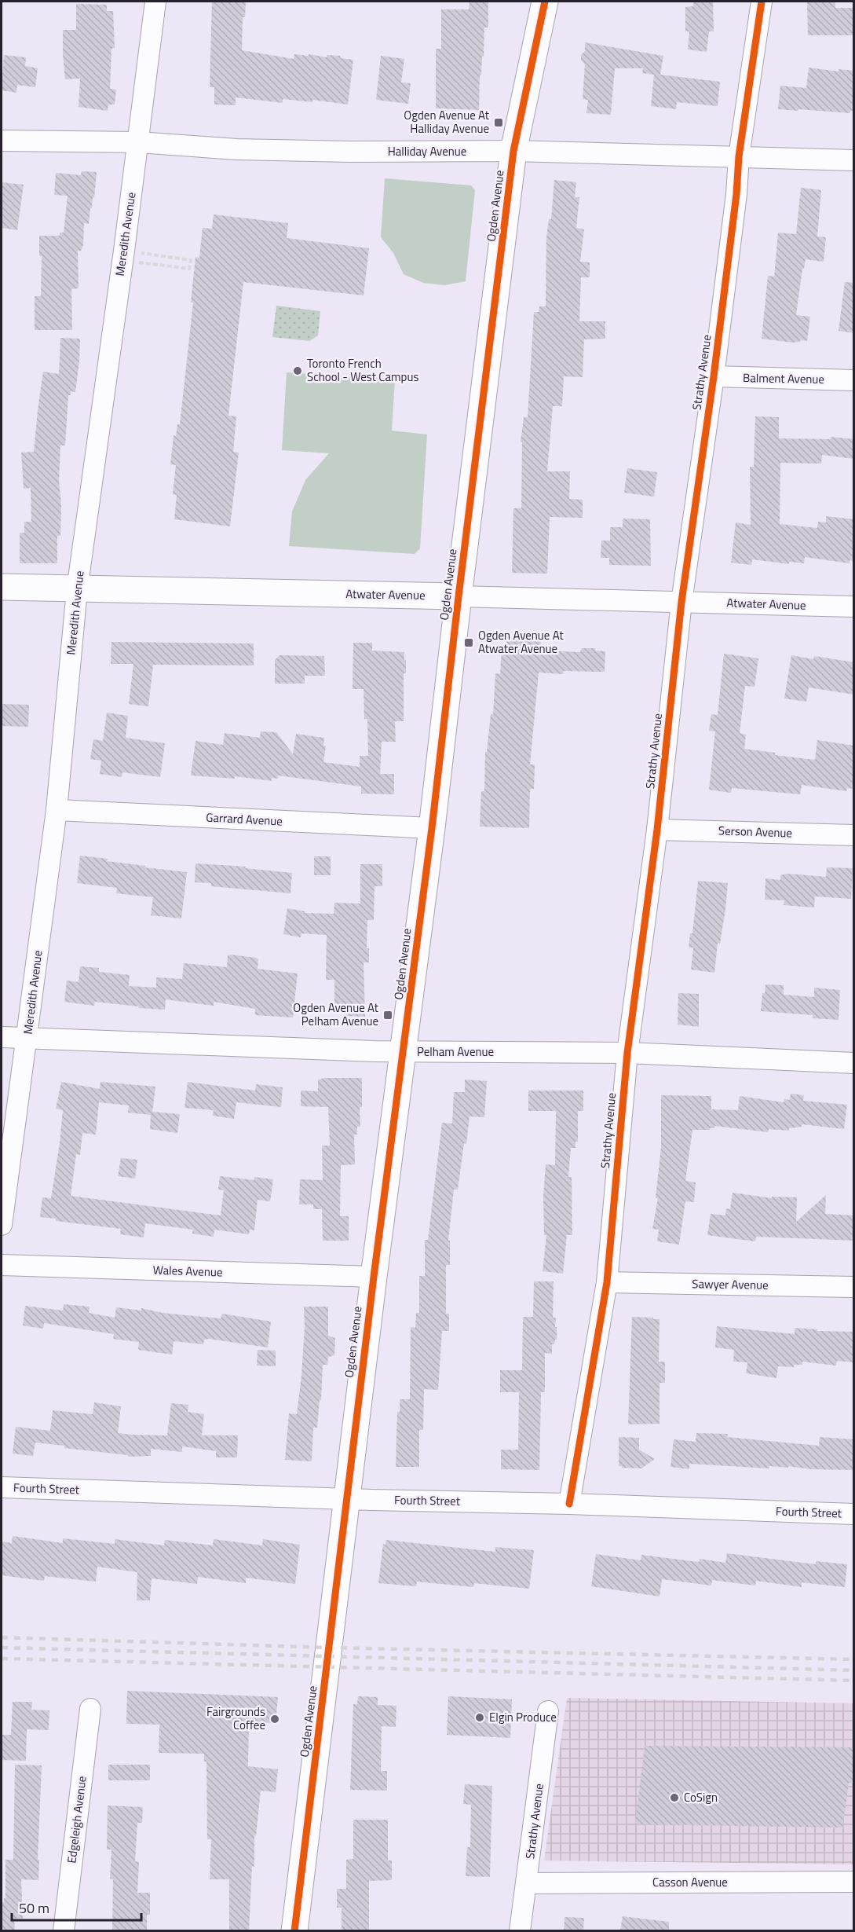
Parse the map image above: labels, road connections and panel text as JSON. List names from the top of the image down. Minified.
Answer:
{"streets":{"street":["Halliday Avenue","Ogden Avenue","Meredith Avenue","Strathy Avenue","Balment Avenue","Atwater Avenue","Garrard Avenue","Serson Avenue","Pelham Avenue","Wales Avenue","Sawyer Avenue","Fourth Street","Edgeleigh Avenue","Casson Avenue"]},"crossings":[["Halliday Avenue","Ogden Avenue"],["Halliday Avenue","Meredith Avenue"],["Halliday Avenue","Strathy Avenue"],["Ogden Avenue","Atwater Avenue"],["Ogden Avenue","Garrard Avenue"],["Ogden Avenue","Pelham Avenue"],["Ogden Avenue","Wales Avenue"],["Ogden Avenue","Fourth Street"],["Meredith Avenue","Atwater Avenue"],["Meredith Avenue","Garrard Avenue"],["Meredith Avenue","Pelham Avenue"],["Strathy Avenue","Balment Avenue"],["Strathy Avenue","Atwater Avenue"],["Strathy Avenue","Serson Avenue"],["Strathy Avenue","Pelham Avenue"],["Strathy Avenue","Sawyer Avenue"],["Strathy Avenue","Fourth Street"],["Strathy Avenue","Casson Avenue"]],"places":{"transit":["Ogden Avenue At Halliday Avenue","Ogden Avenue At Atwater Avenue","Ogden Avenue At Pelham Avenue"],"other":["Toronto French School - West Campus","Elgin Produce","Fairgrounds Coffee","CoSign"]},"scale_bar":"50 m"}
